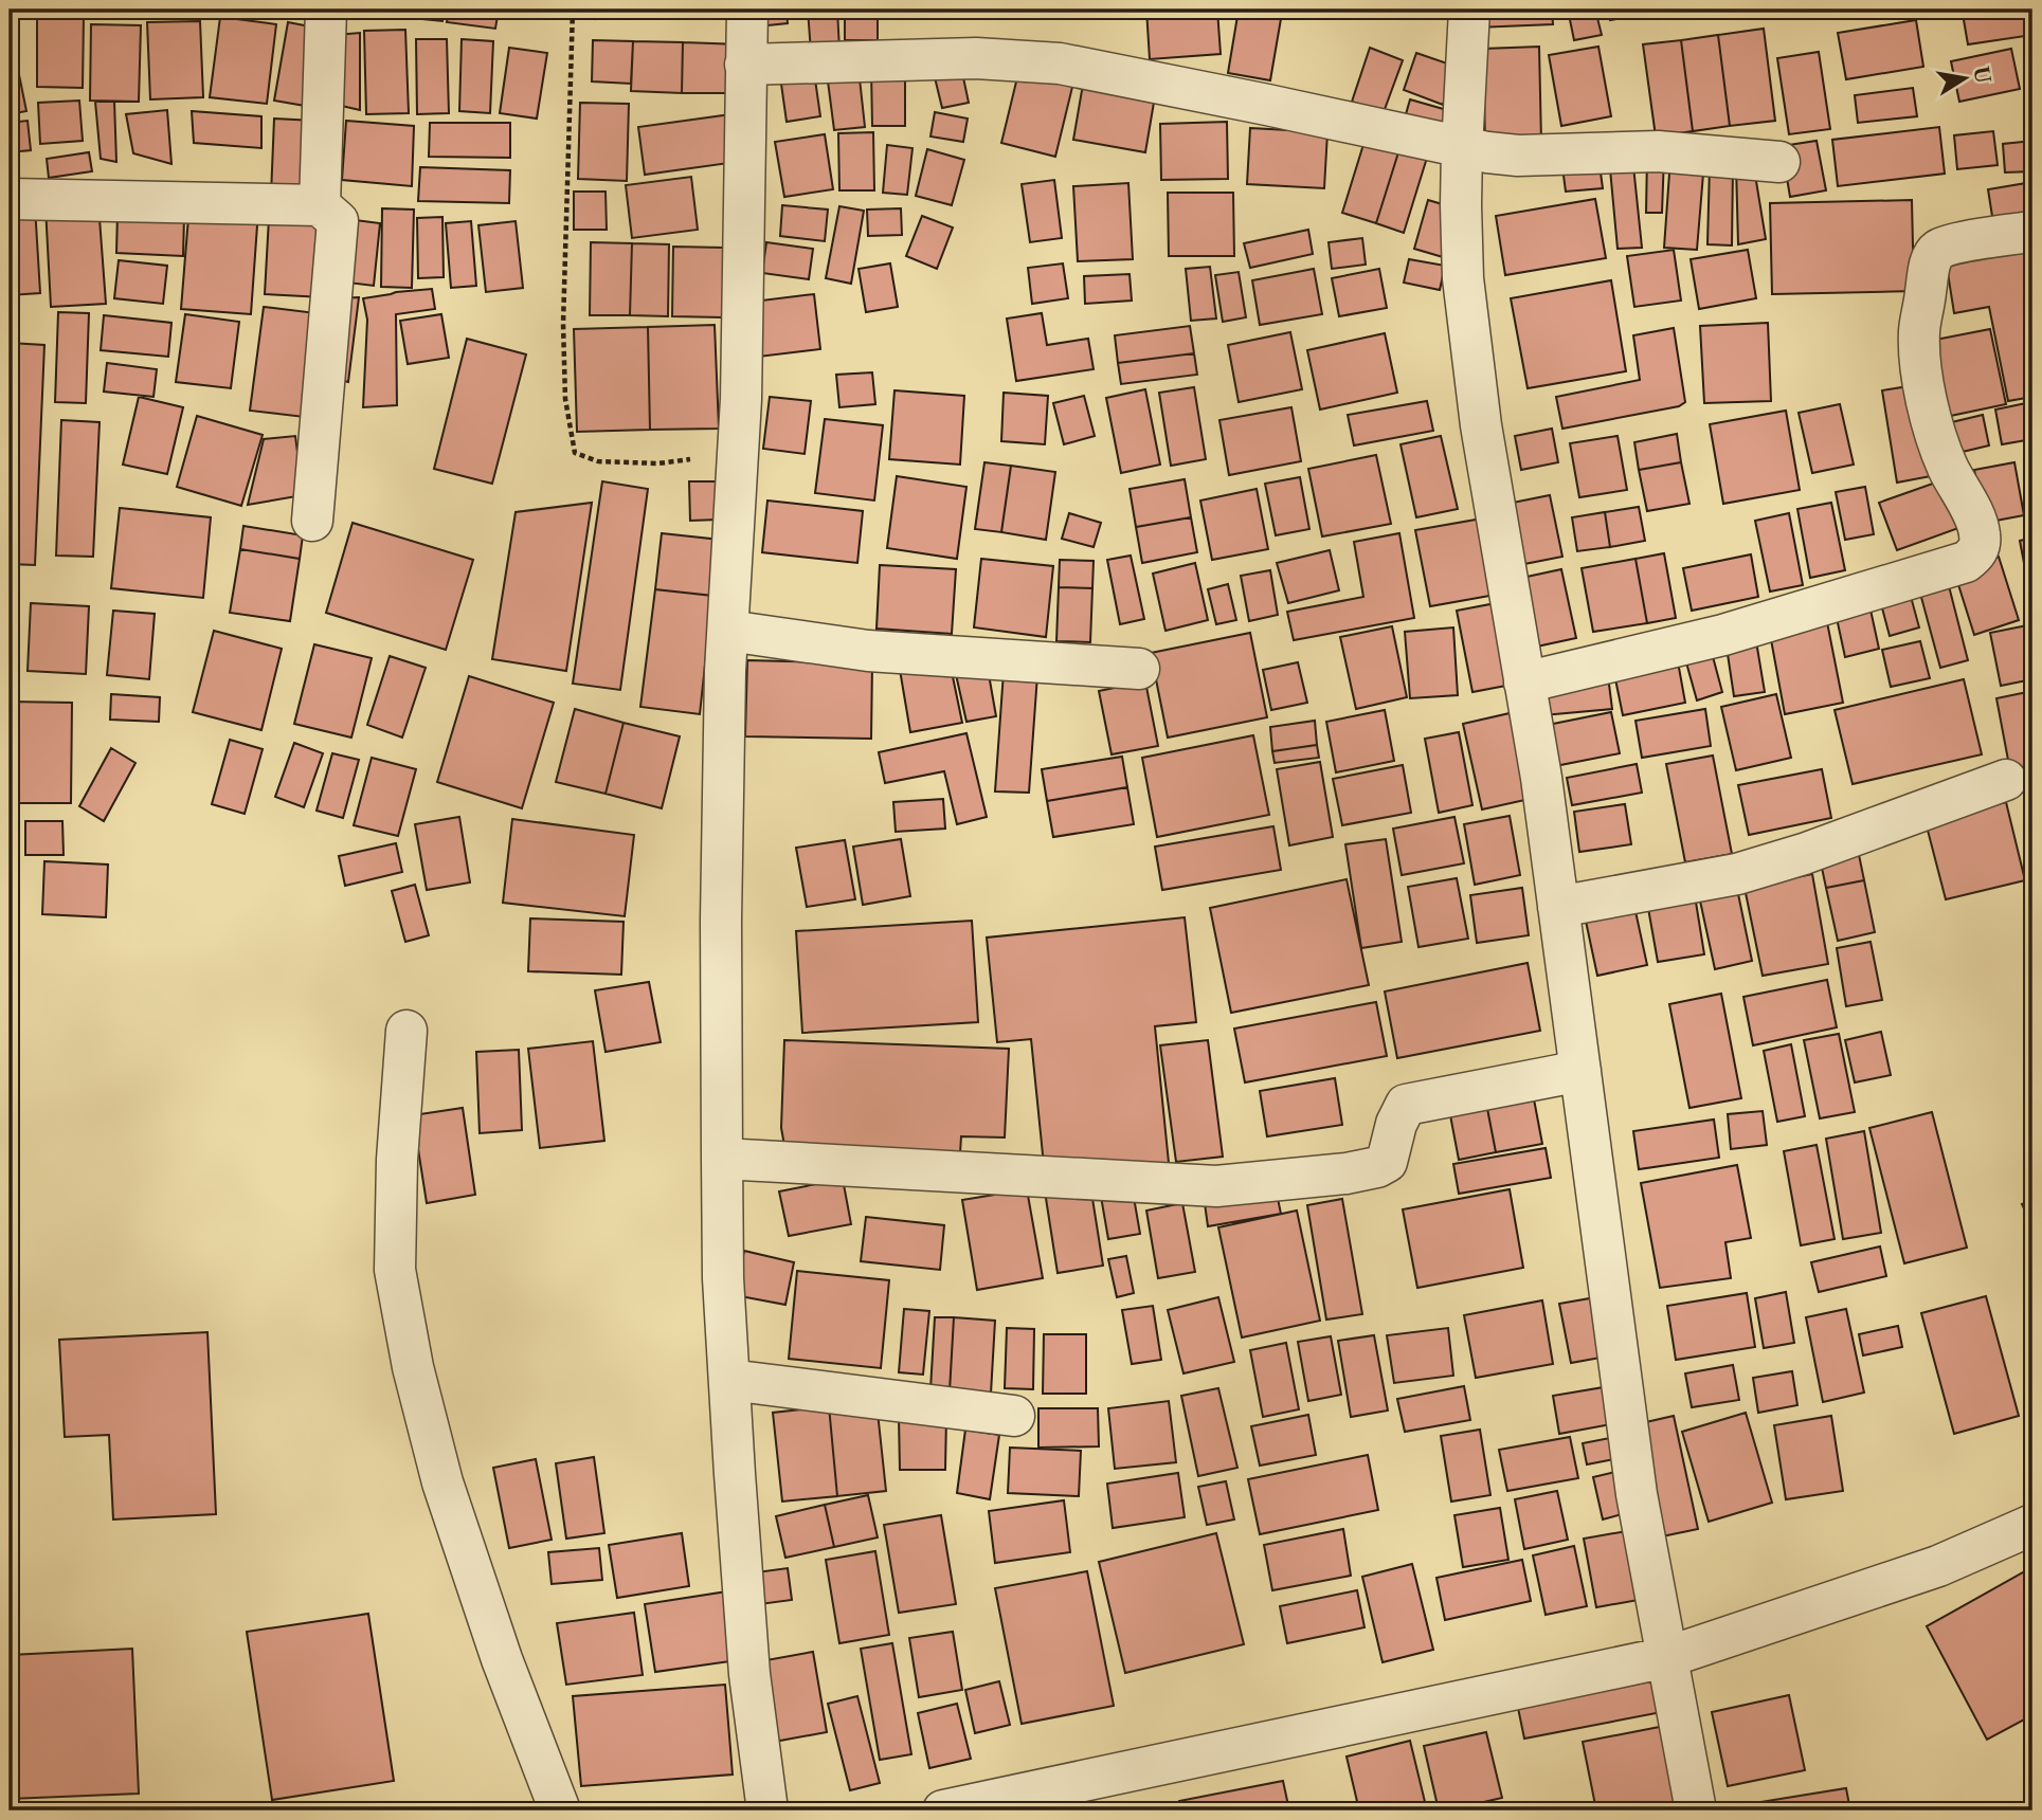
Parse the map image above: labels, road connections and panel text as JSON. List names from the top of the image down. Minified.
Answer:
{"north":"right"}
